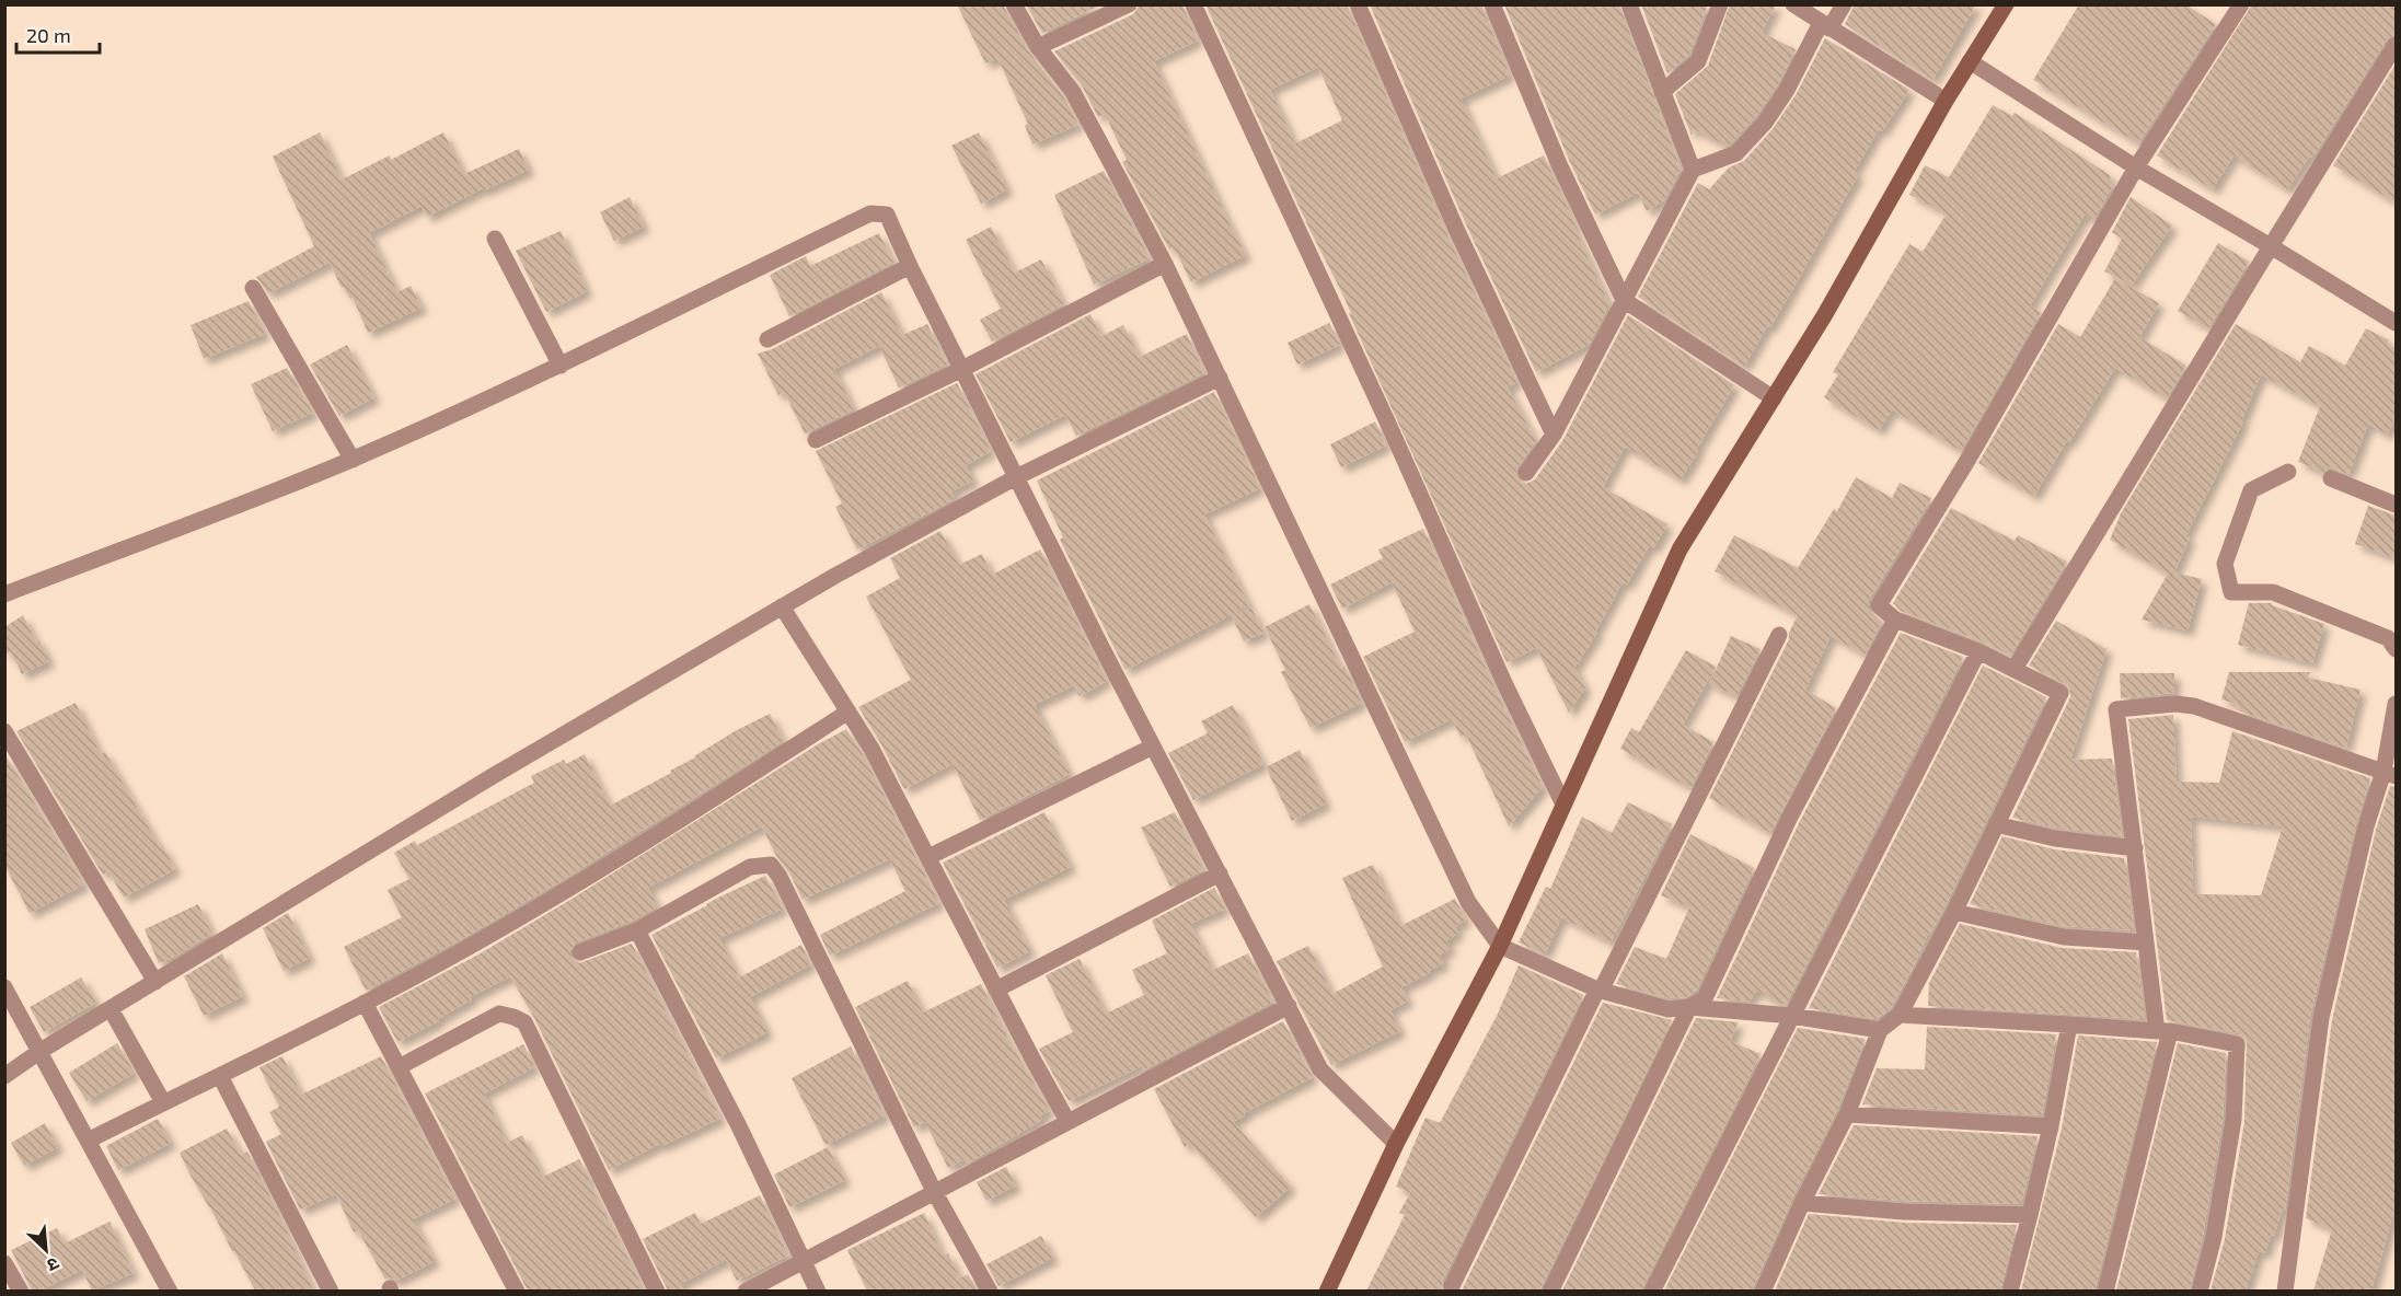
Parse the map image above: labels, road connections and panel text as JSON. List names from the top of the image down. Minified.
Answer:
{"scale_bar":"20 m","north":"bottom right"}
